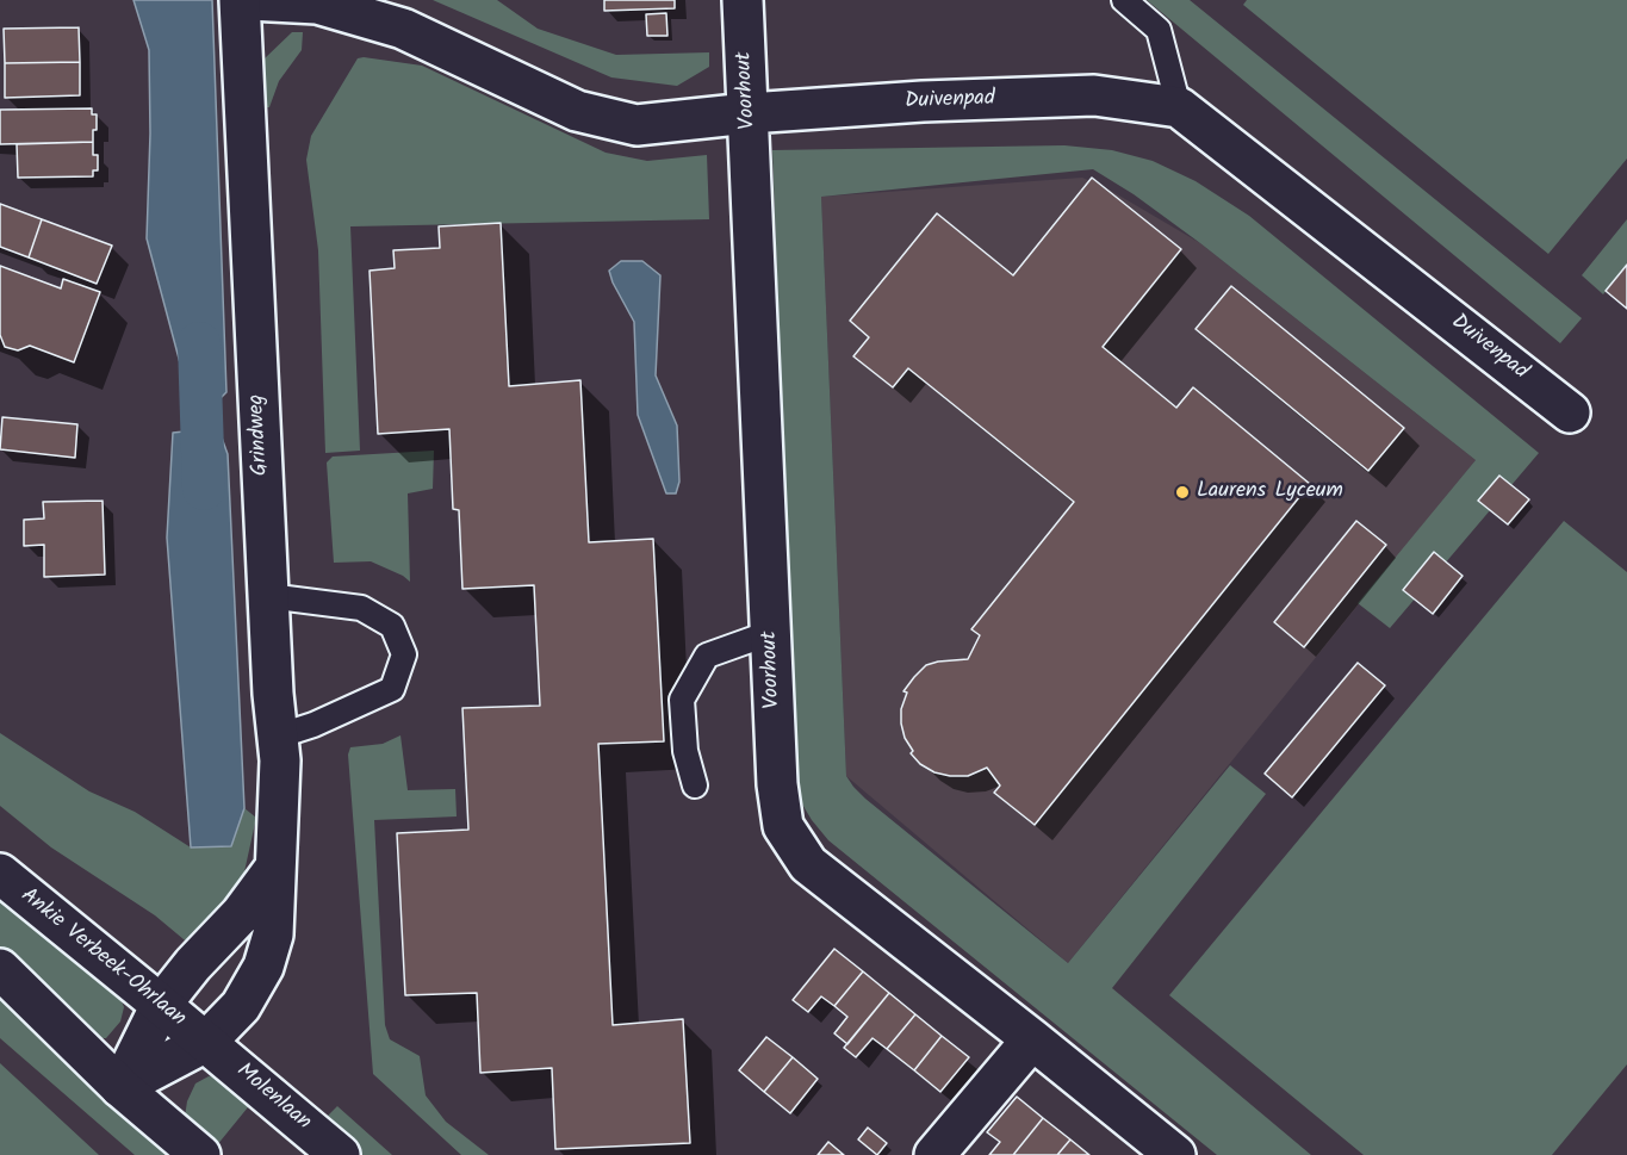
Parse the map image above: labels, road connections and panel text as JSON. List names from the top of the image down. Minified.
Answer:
{"streets":{"street":["Voorhout","Duivenpad","Grindweg","Ankie Verbeek-Ohrlaan","Molenlaan"]},"crossings":[["Voorhout","Duivenpad"],["Grindweg","Ankie Verbeek-Ohrlaan"],["Grindweg","Molenlaan"],["Ankie Verbeek-Ohrlaan","Molenlaan"]],"places":["Laurens Lyceum"]}
